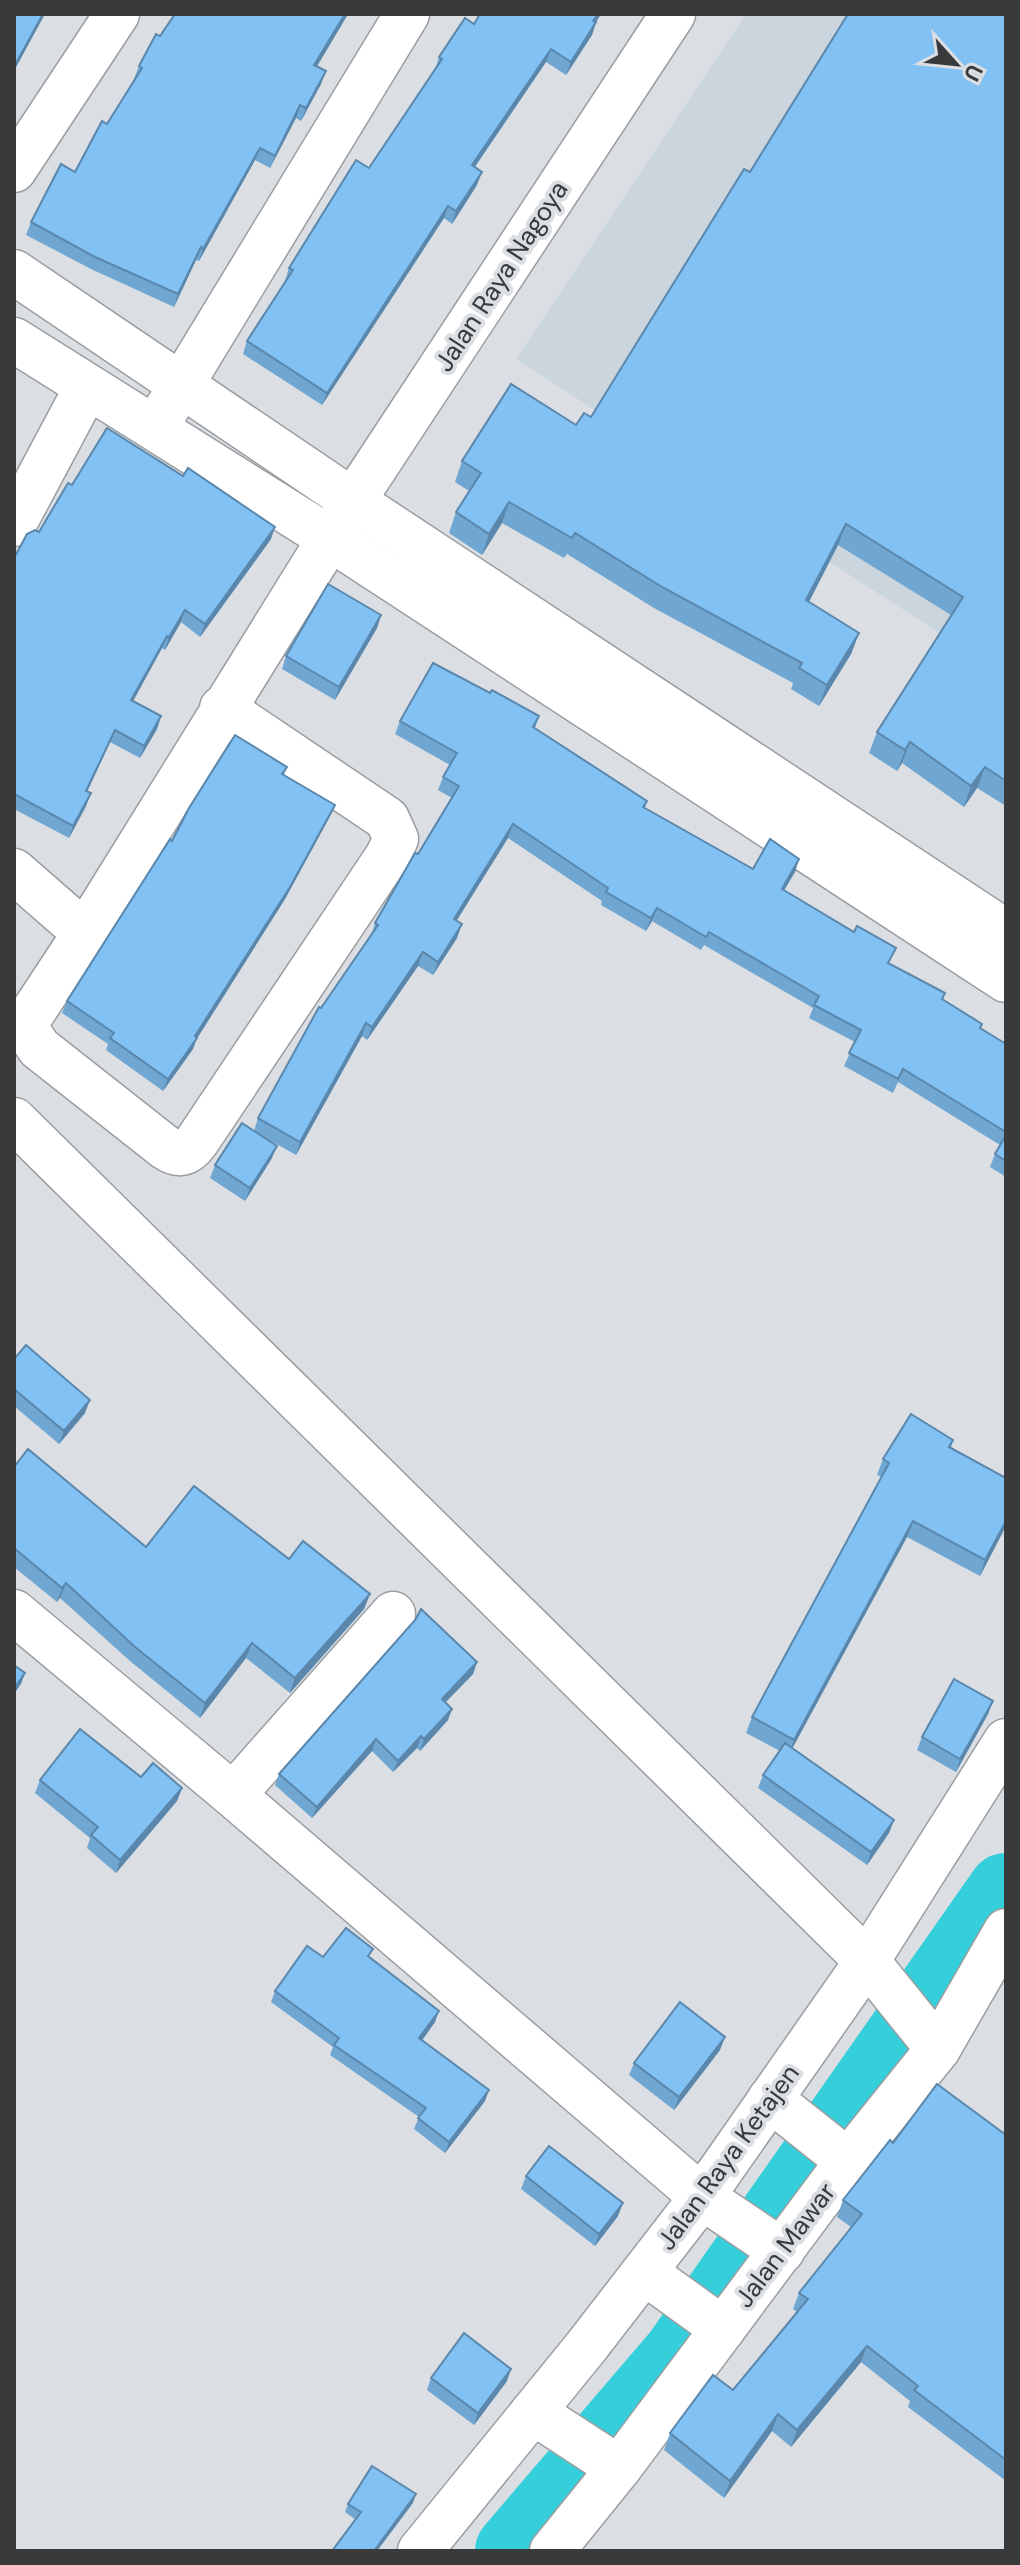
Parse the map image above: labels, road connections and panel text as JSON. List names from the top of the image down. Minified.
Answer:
{"streets":{"street":["Jalan Raya Nagoya","Jalan Raya Ketajen","Jalan Mawar"]},"crossings":[["Jalan Raya Ketajen","Jalan Mawar"]],"north":"bottom right"}
